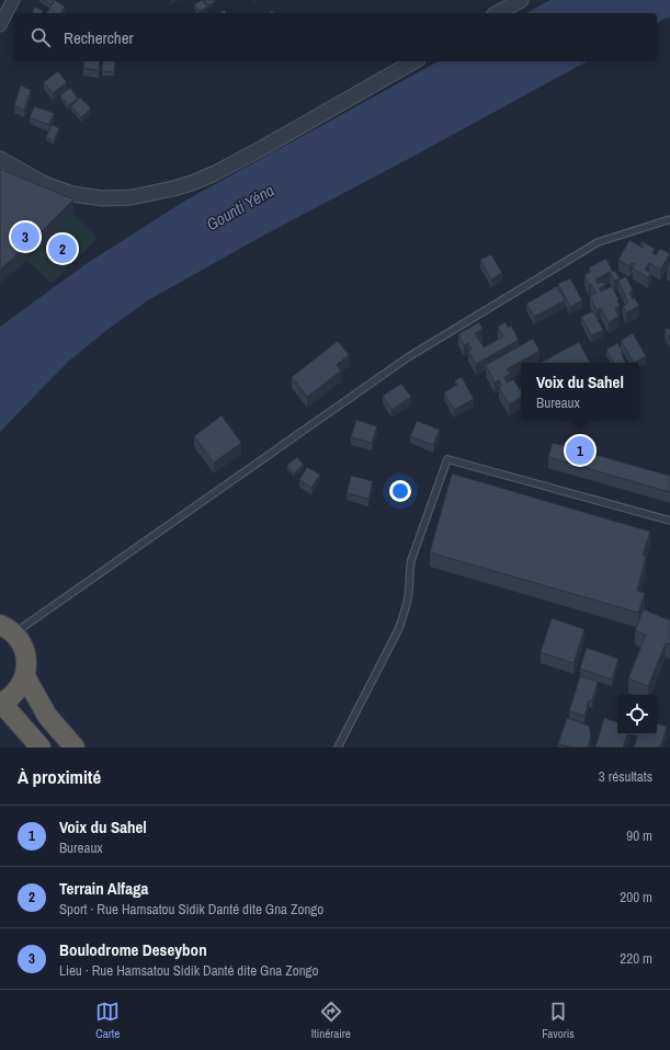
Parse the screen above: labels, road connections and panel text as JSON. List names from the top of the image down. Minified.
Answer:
{"water":["Gounti Yéna"],"page":{"search":"Rechercher","pins":["3","2","1"],"popup":["Voix du Sahel","Bureaux"],"heading":["À proximité","3 résultats"],"list":[{"mark":"1","name":"Voix du Sahel","note":"Bureaux","value":"90 m"},{"mark":"2","name":"Terrain Alfaga","note":"Sport · Rue Hamsatou Sidik Danté dite Gna Zongo","value":"200 m"},{"mark":"3","name":"Boulodrome Deseybon","note":"Lieu · Rue Hamsatou Sidik Danté dite Gna Zongo","value":"220 m"}],"nav":["Carte","Itinéraire","Favoris"]}}
